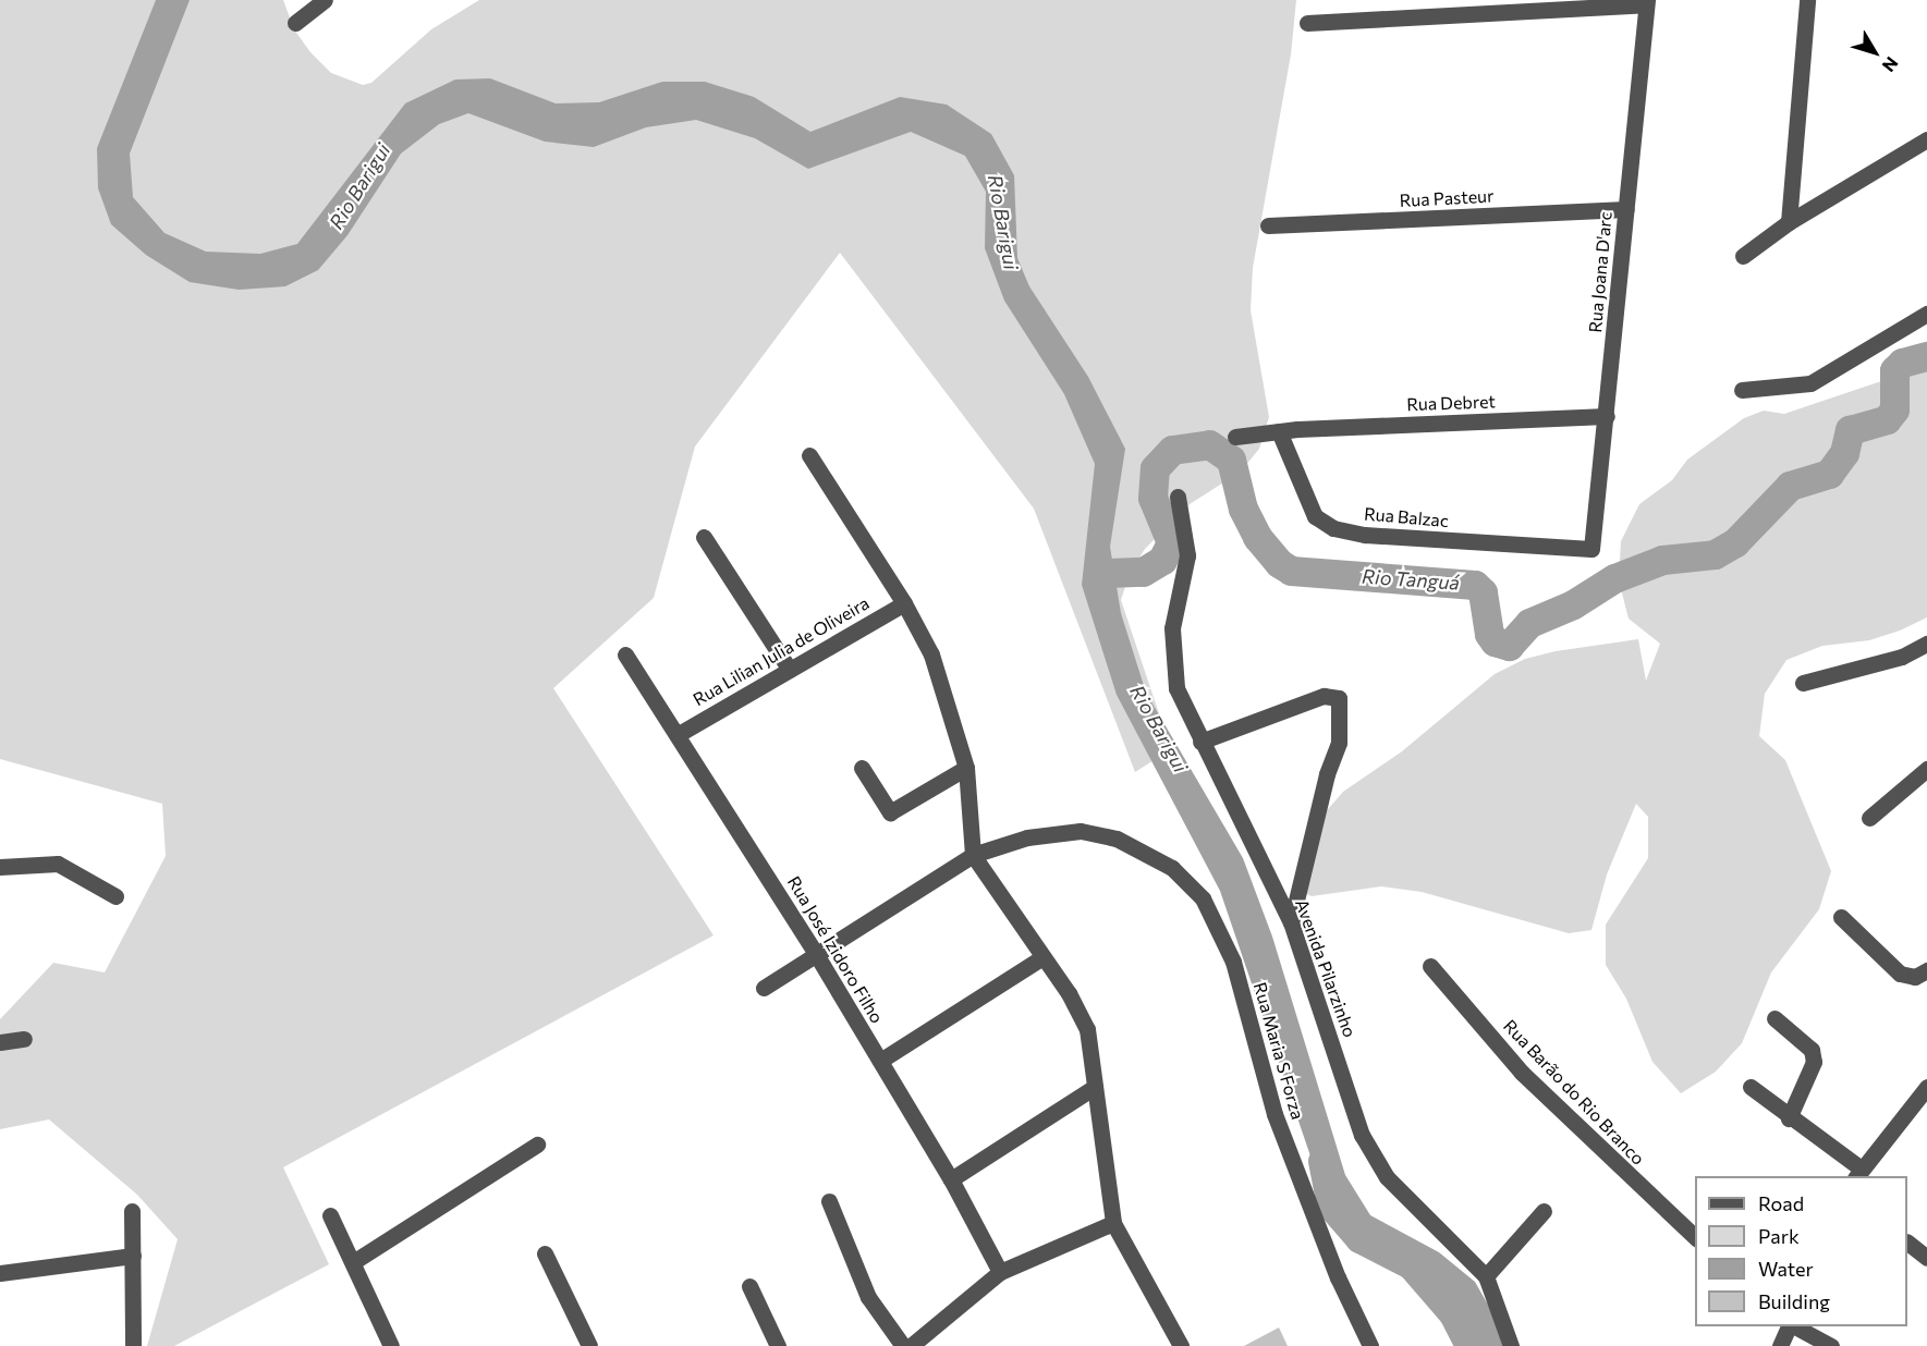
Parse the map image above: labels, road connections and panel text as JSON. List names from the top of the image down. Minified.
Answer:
{"streets":{"street":["Rua Pasteur","Rua Joana D'arc","Rua Debret","Rua Balzac","Rua Lilian Julia de Oliveira","Rua José Izidoro Filho","Avenida Pilarzinho","Rua Maria S Forza","Rua Barão do Rio Branco"]},"crossings":[["Rua Pasteur","Rua Joana D'arc"],["Rua Joana D'arc","Rua Debret"],["Rua Joana D'arc","Rua Balzac"],["Rua Debret","Rua Balzac"],["Rua Lilian Julia de Oliveira","Rua José Izidoro Filho"],["Rua José Izidoro Filho","Rua Maria S Forza"]],"water":["Rio Barigui","Rio Tanguá"],"legend":["Road","Park","Water","Building"],"north":"bottom right"}
